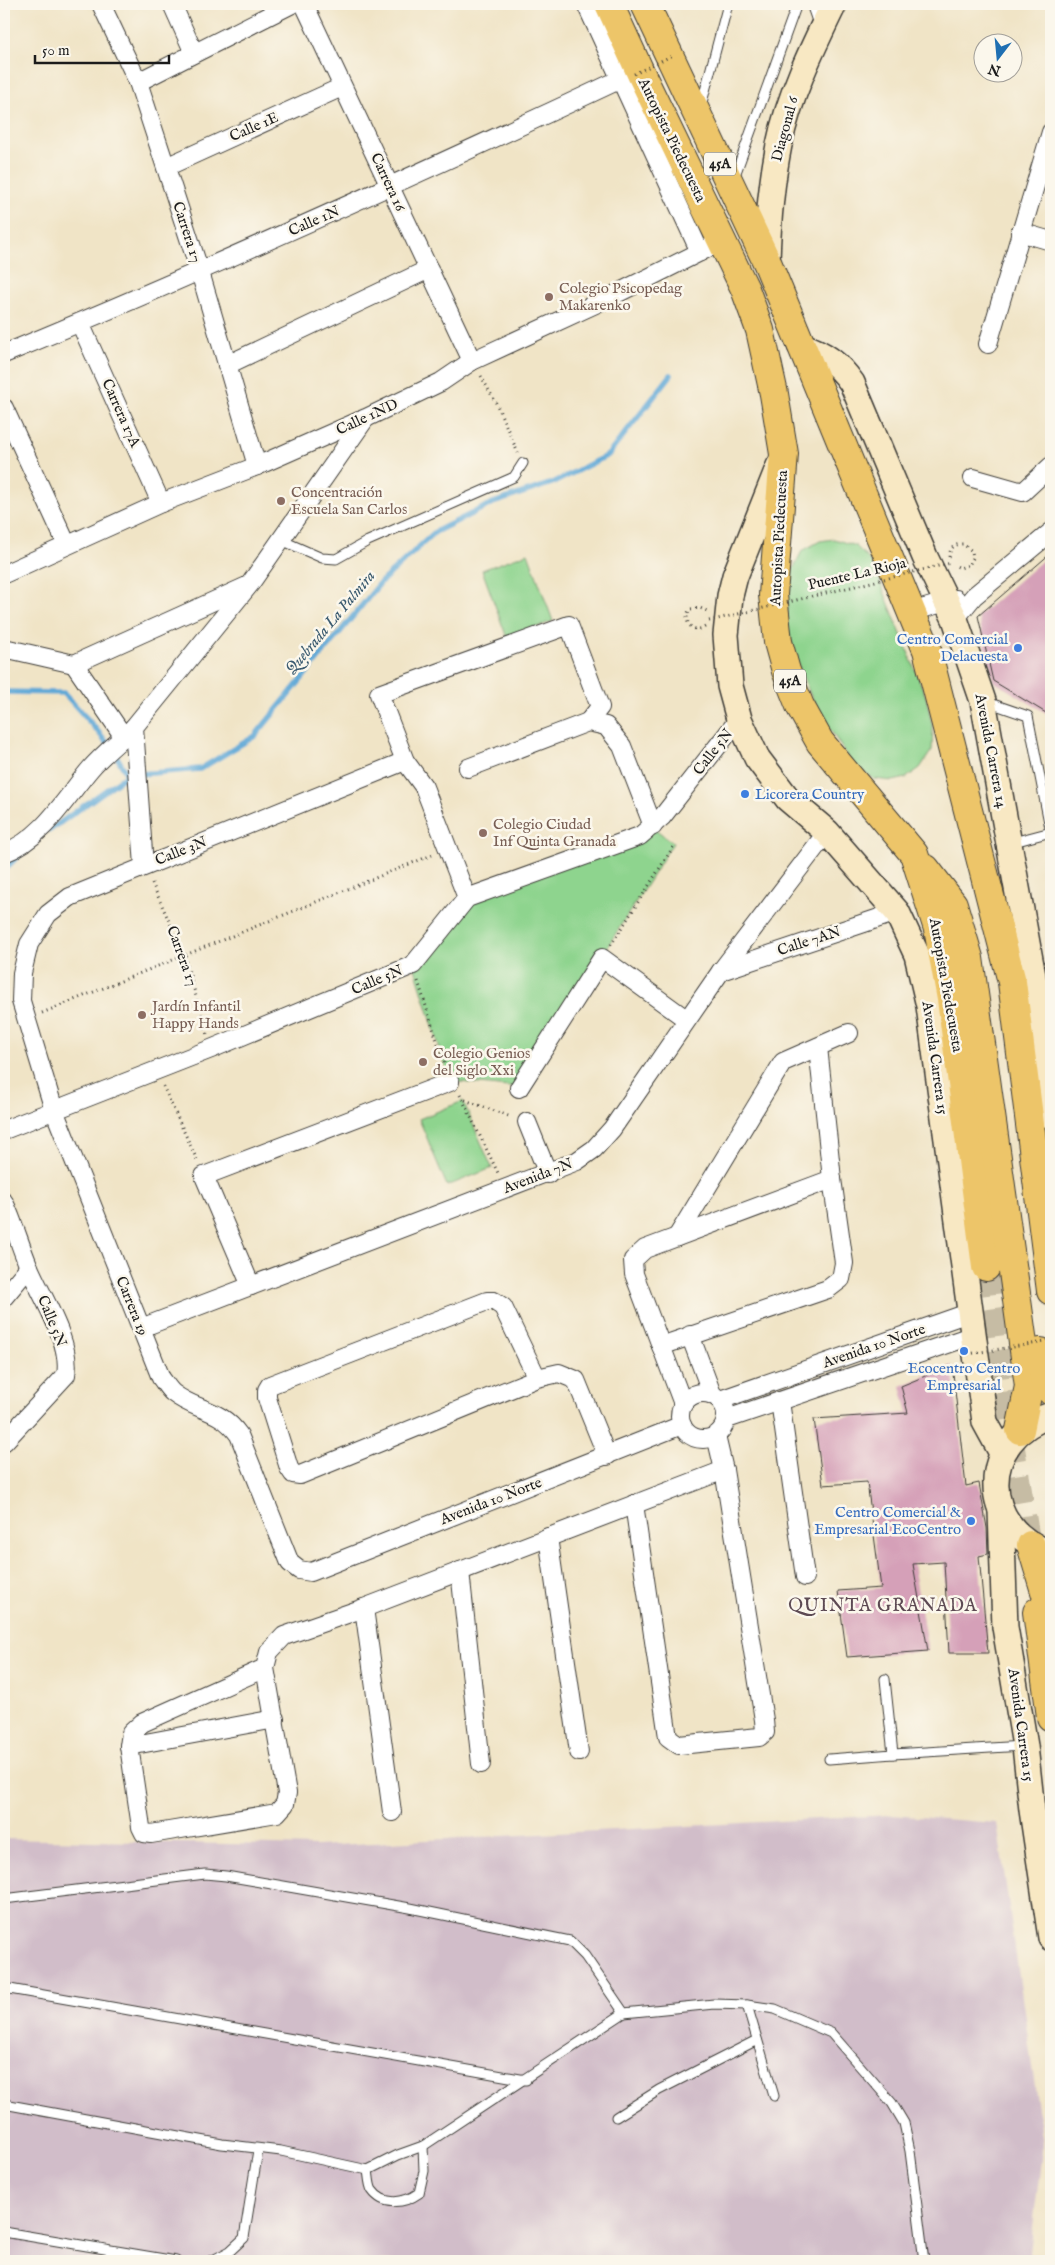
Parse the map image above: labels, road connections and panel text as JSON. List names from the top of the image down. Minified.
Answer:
{"streets":{"highway":["Autopista Piedecuesta","45A"],"street":["Calle 1E","Diagonal 6","Carrera 16","Calle 1N","Carrera 17","Carrera 17A","Calle 1ND","Avenida Carrera 14","Calle 5N","Calle 3N","Calle 7AN","Avenida Carrera 15","Avenida 7N","Carrera 19","Avenida 10 Norte"],"path":["Puente La Rioja"]},"crossings":[["Calle 1E","Carrera 16"],["Calle 1E","Carrera 17"],["Diagonal 6","45A"],["Autopista Piedecuesta","Calle 1ND"],["Autopista Piedecuesta","Avenida Carrera 15"],["45A","Avenida Carrera 14"],["Carrera 16","Calle 1N"],["Carrera 16","Calle 1ND"],["Calle 1N","Carrera 17"],["Calle 1N","Carrera 17A"],["Carrera 17","Calle 1ND"],["Carrera 17","Calle 5N"],["Carrera 17","Calle 3N"],["Carrera 17A","Calle 1ND"],["Calle 5N","Avenida Carrera 15"],["Calle 5N","Carrera 19"],["Calle 3N","Carrera 19"],["Calle 7AN","Avenida Carrera 15"],["Calle 7AN","Avenida 7N"],["Avenida Carrera 15","Avenida 7N"],["Avenida Carrera 15","Avenida 10 Norte"],["Avenida 7N","Carrera 19"],["Carrera 19","Avenida 10 Norte"]],"districts":["QUINTA GRANADA"],"water":["Quebrada La Palmira"],"places":["Colegio Psicopedag Makarenko","Concentración Escuela San Carlos","Centro Comercial Delacuesta","Licorera Country","Colegio Ciudad Inf Quinta Granada","Jardín Infantil Happy Hands","Colegio Genios del Siglo Xxi","Ecocentro Centro Empresarial","Centro Comercial & Empresarial EcoCentro"],"scale_bar":"50 m","north":"bottom"}
